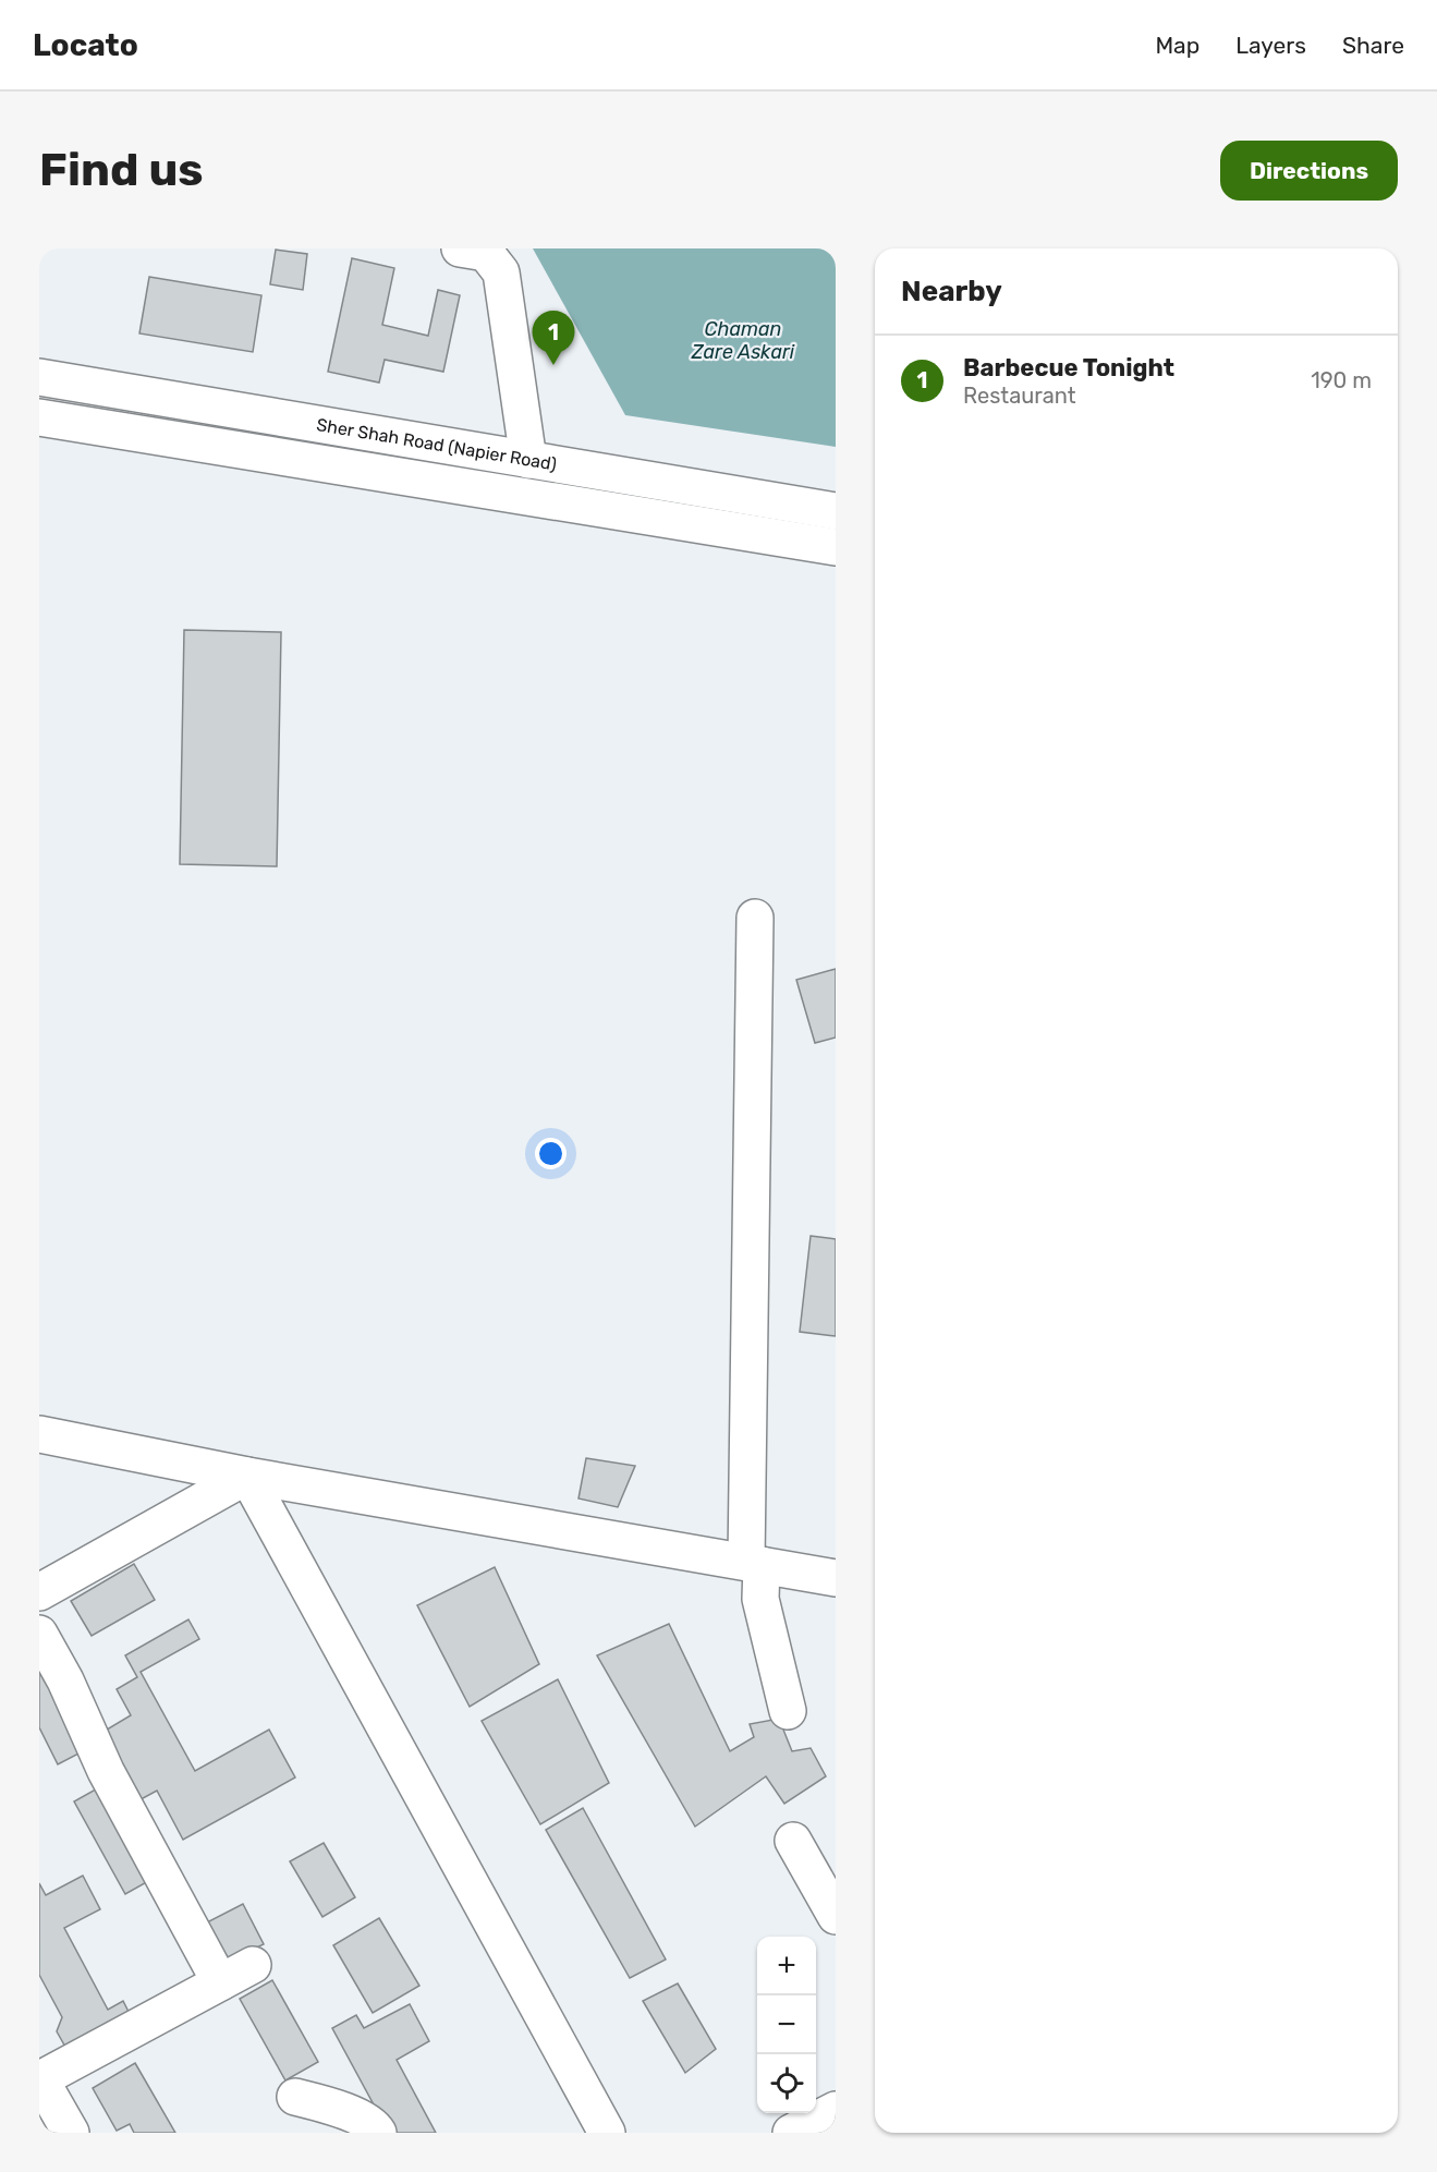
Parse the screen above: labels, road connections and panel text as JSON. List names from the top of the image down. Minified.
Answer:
{"streets":{"street":["Sher Shah Road (Napier Road)"]},"water":["Chaman Zare Askari"],"page":{"header":"Locato","nav":["Map","Layers","Share"],"buttons":"Directions","title":"Find us","heading":"Nearby","pins":"1","list":[{"mark":"1","name":"Barbecue Tonight","note":"Restaurant","value":"190 m"}],"map_buttons":["+","−"]}}
